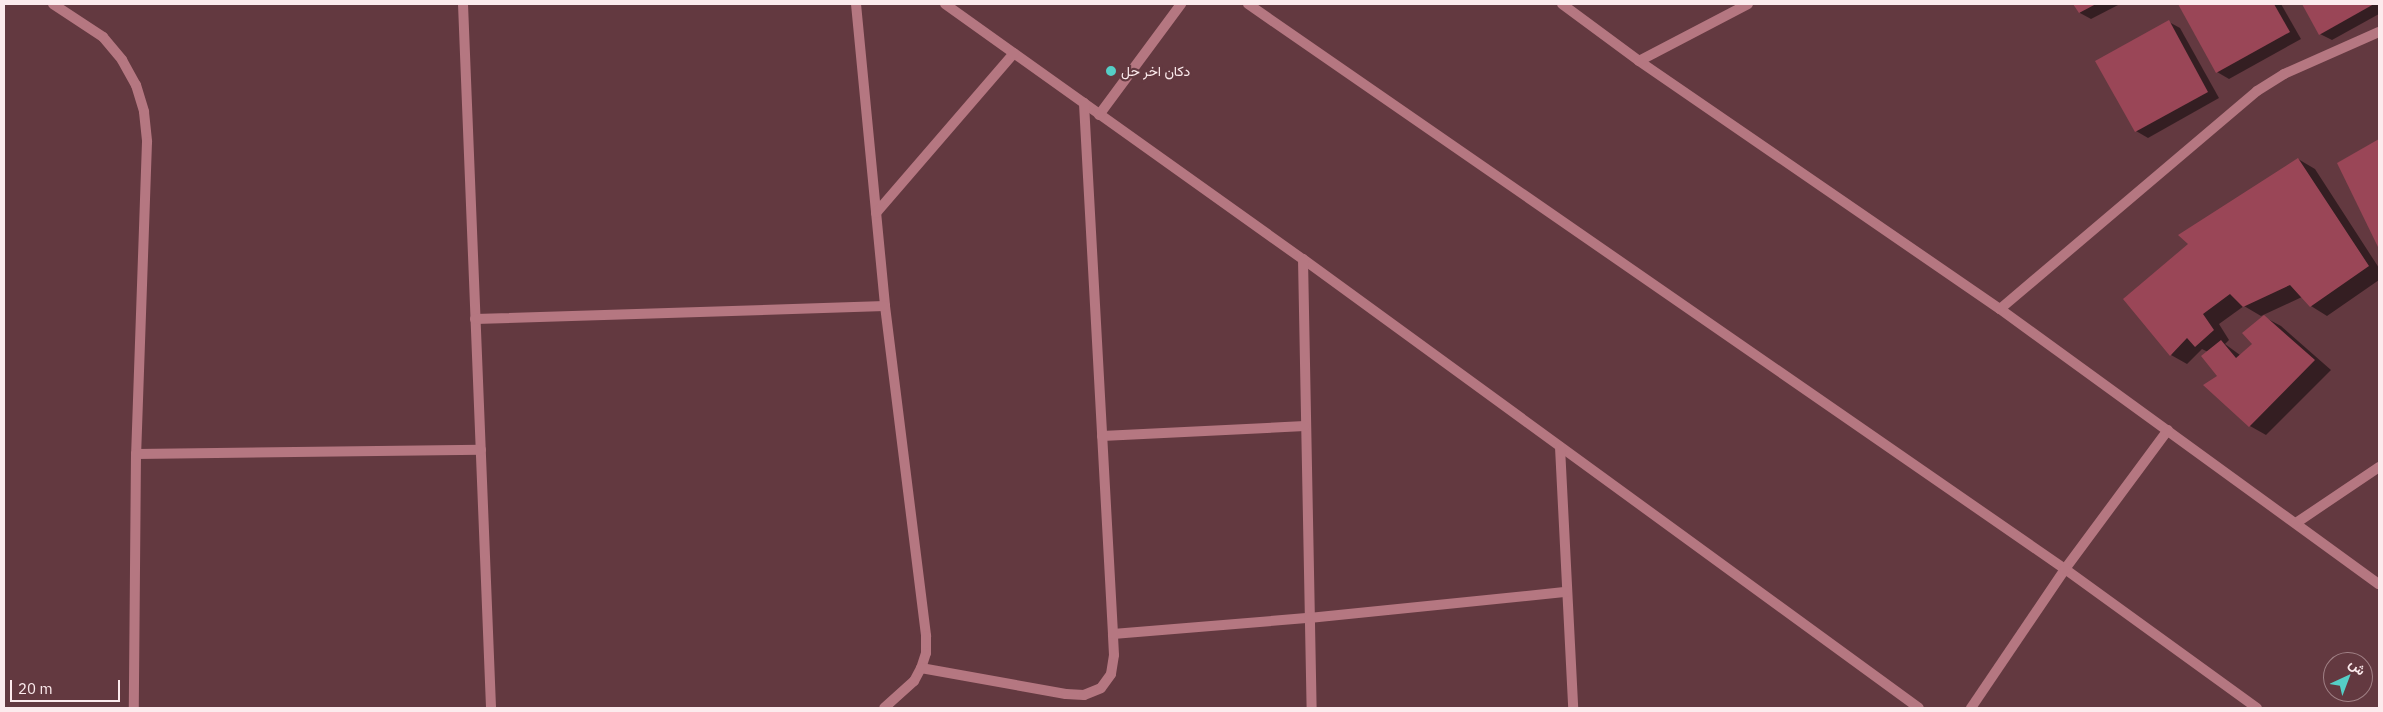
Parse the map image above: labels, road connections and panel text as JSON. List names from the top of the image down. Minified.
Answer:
{"places":["دكان اخر حل"],"scale_bar":"20 m","north":"top right"}
